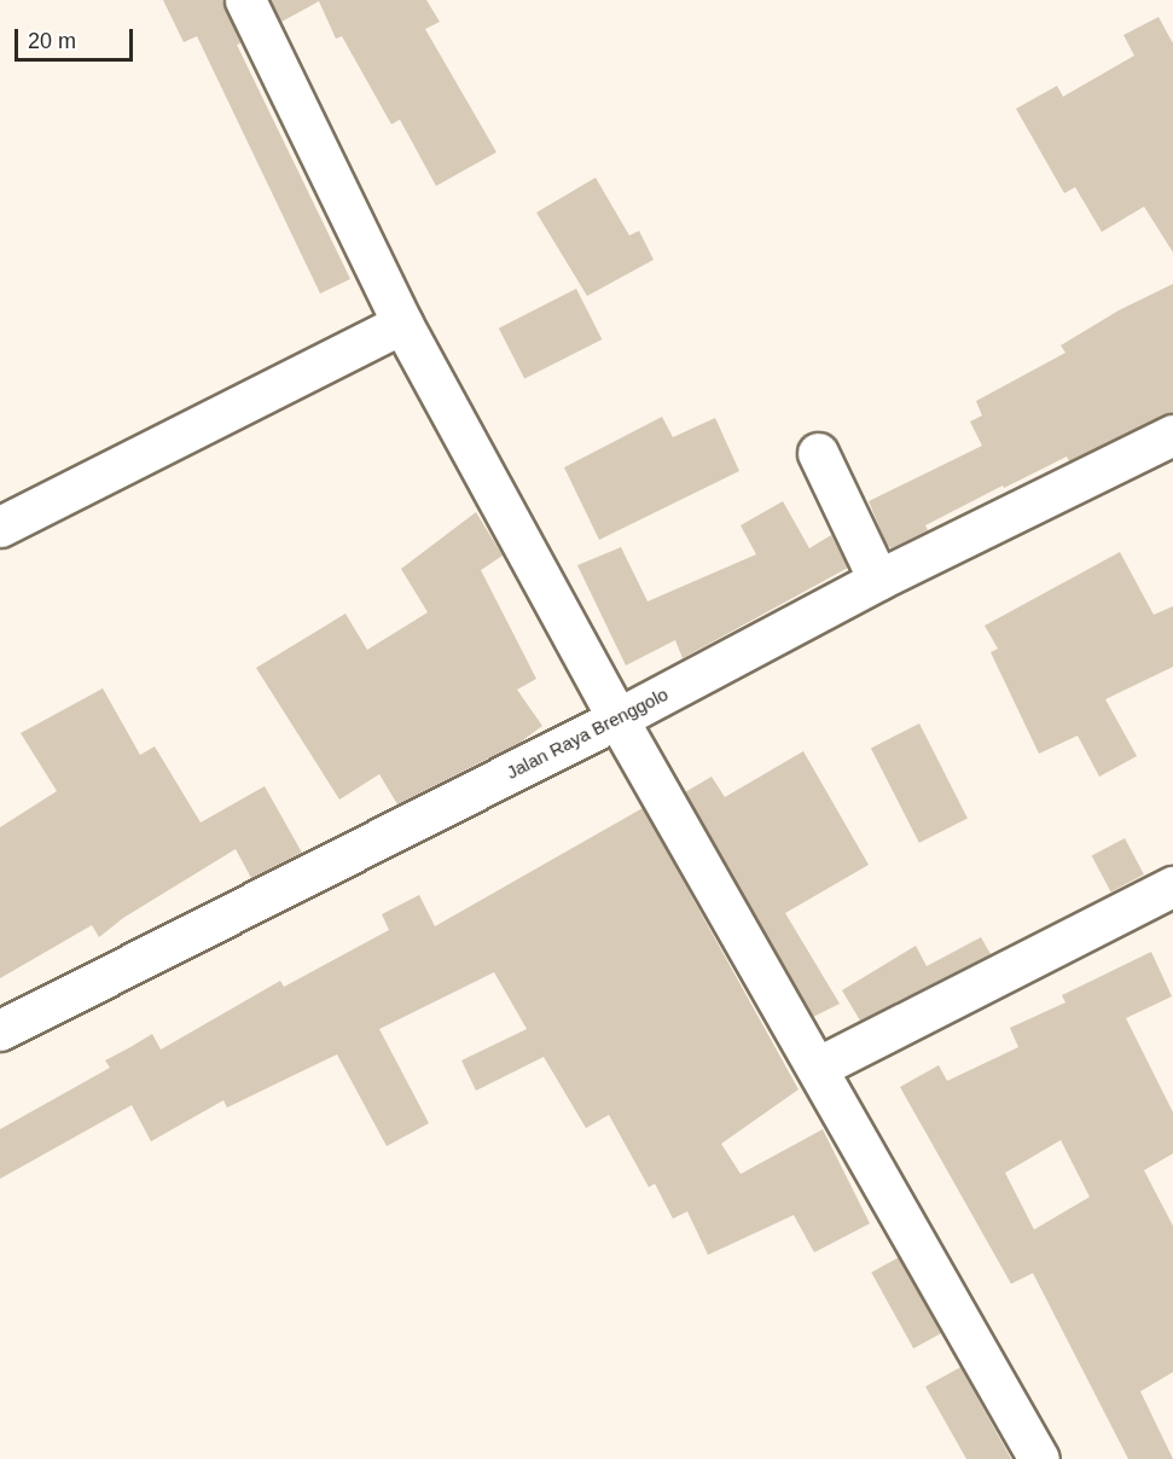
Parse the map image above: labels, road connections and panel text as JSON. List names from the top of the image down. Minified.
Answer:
{"streets":{"street":["Jalan Raya Brenggolo"]},"scale_bar":"20 m"}
